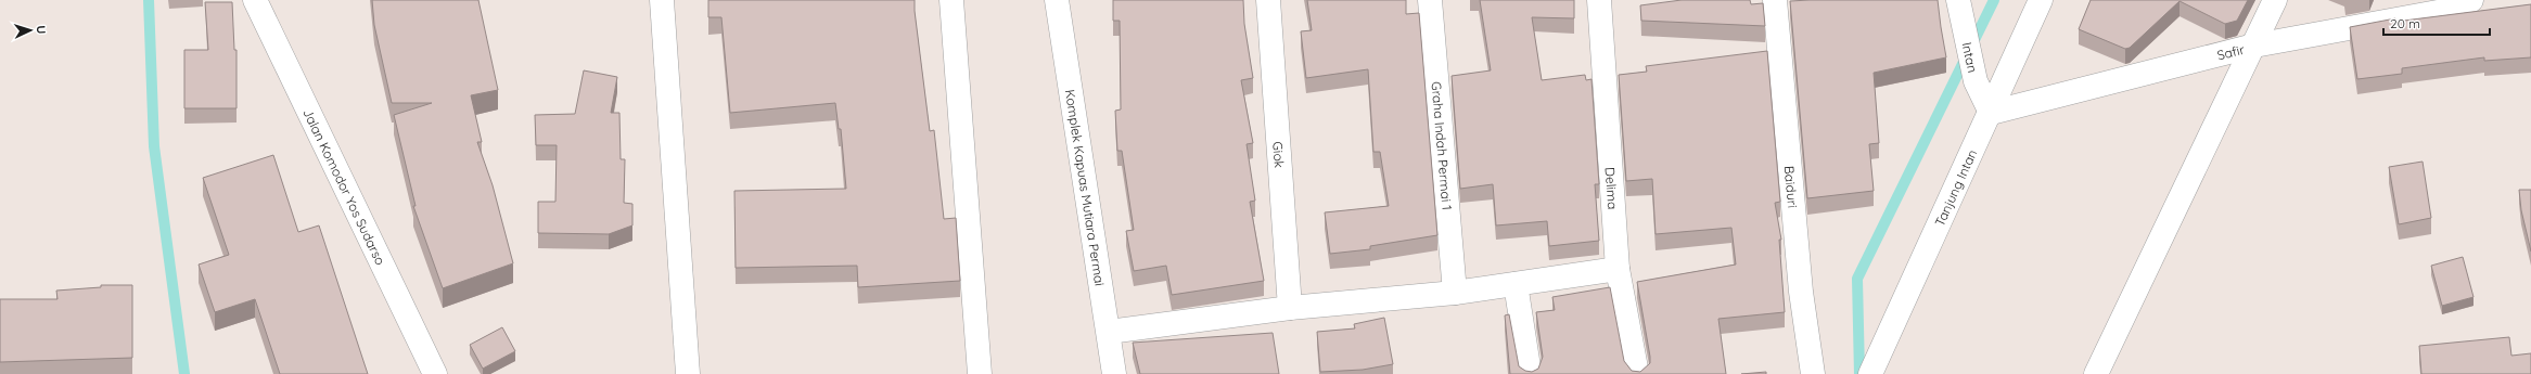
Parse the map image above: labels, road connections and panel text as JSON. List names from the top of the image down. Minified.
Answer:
{"streets":{"street":["Safir","Intan","Graha Indah Permai 1","Giok","Jalan Komodor Yos Sudarso","Komplek Kapuas Mutiara Permai","Delima","Baiduri","Tanjung Intan"]},"crossings":[["Safir","Intan"],["Safir","Tanjung Intan"],["Intan","Tanjung Intan"]],"scale_bar":"20 m","north":"right"}
